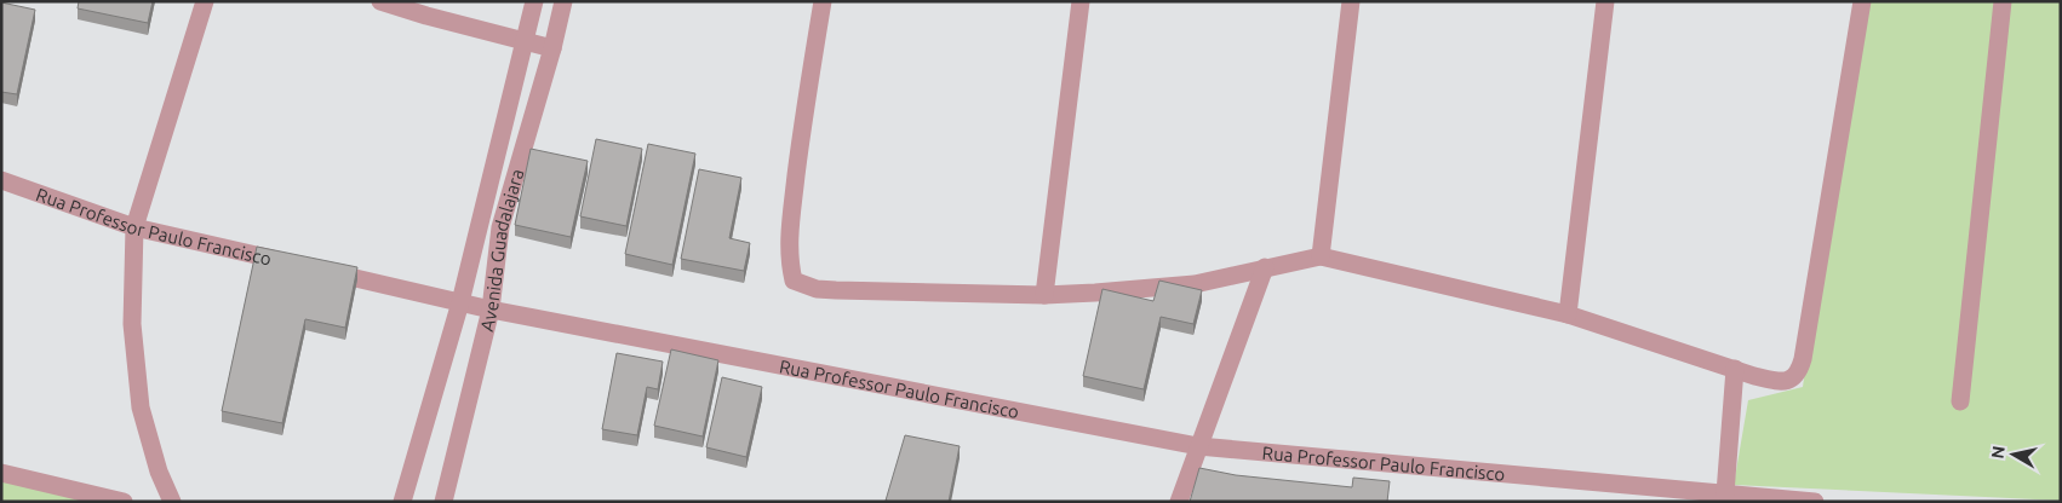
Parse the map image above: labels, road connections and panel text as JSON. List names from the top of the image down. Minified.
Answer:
{"streets":{"street":["Rua Professor Paulo Francisco","Avenida Guadalajara"]},"crossings":[["Rua Professor Paulo Francisco","Avenida Guadalajara"]],"north":"left"}
